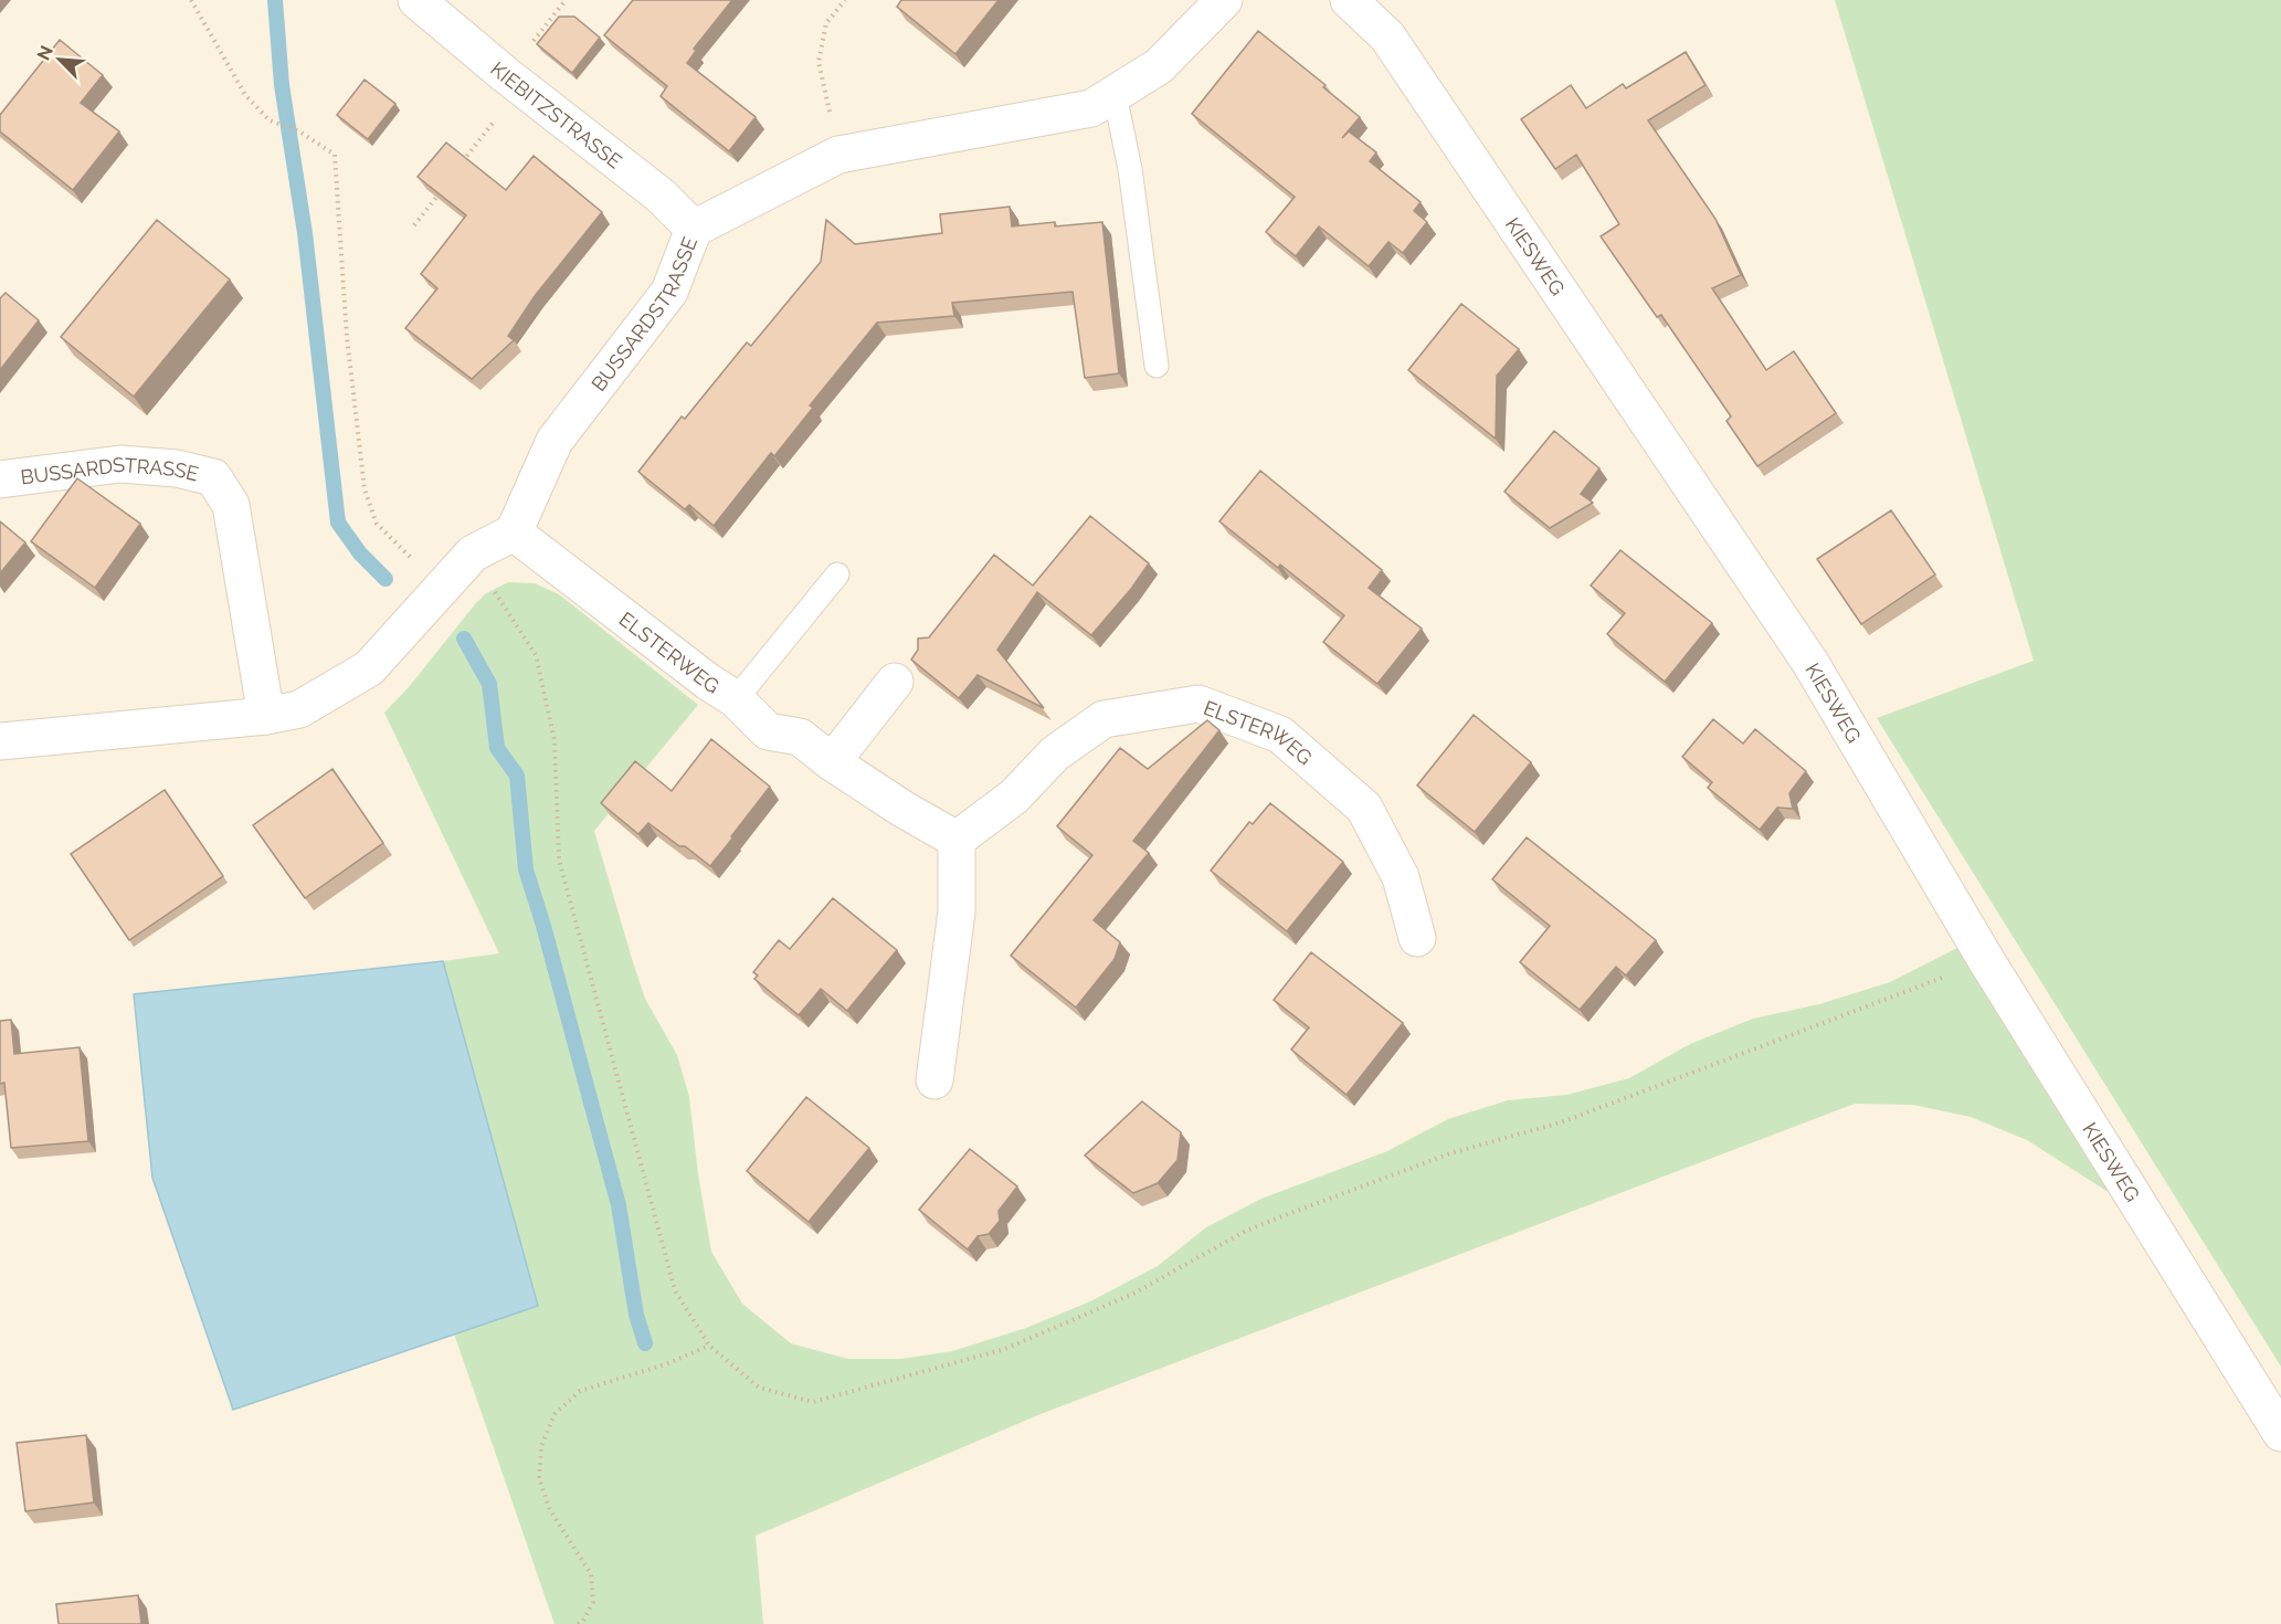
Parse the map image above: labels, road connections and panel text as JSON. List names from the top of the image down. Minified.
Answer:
{"streets":{"street":["KIEBITZSTRASSE","KIESWEG","BUSSARDSTRASSE","ELSTERWEG"]},"crossings":[["KIEBITZSTRASSE","BUSSARDSTRASSE"],["BUSSARDSTRASSE","ELSTERWEG"]],"north":"top left"}
